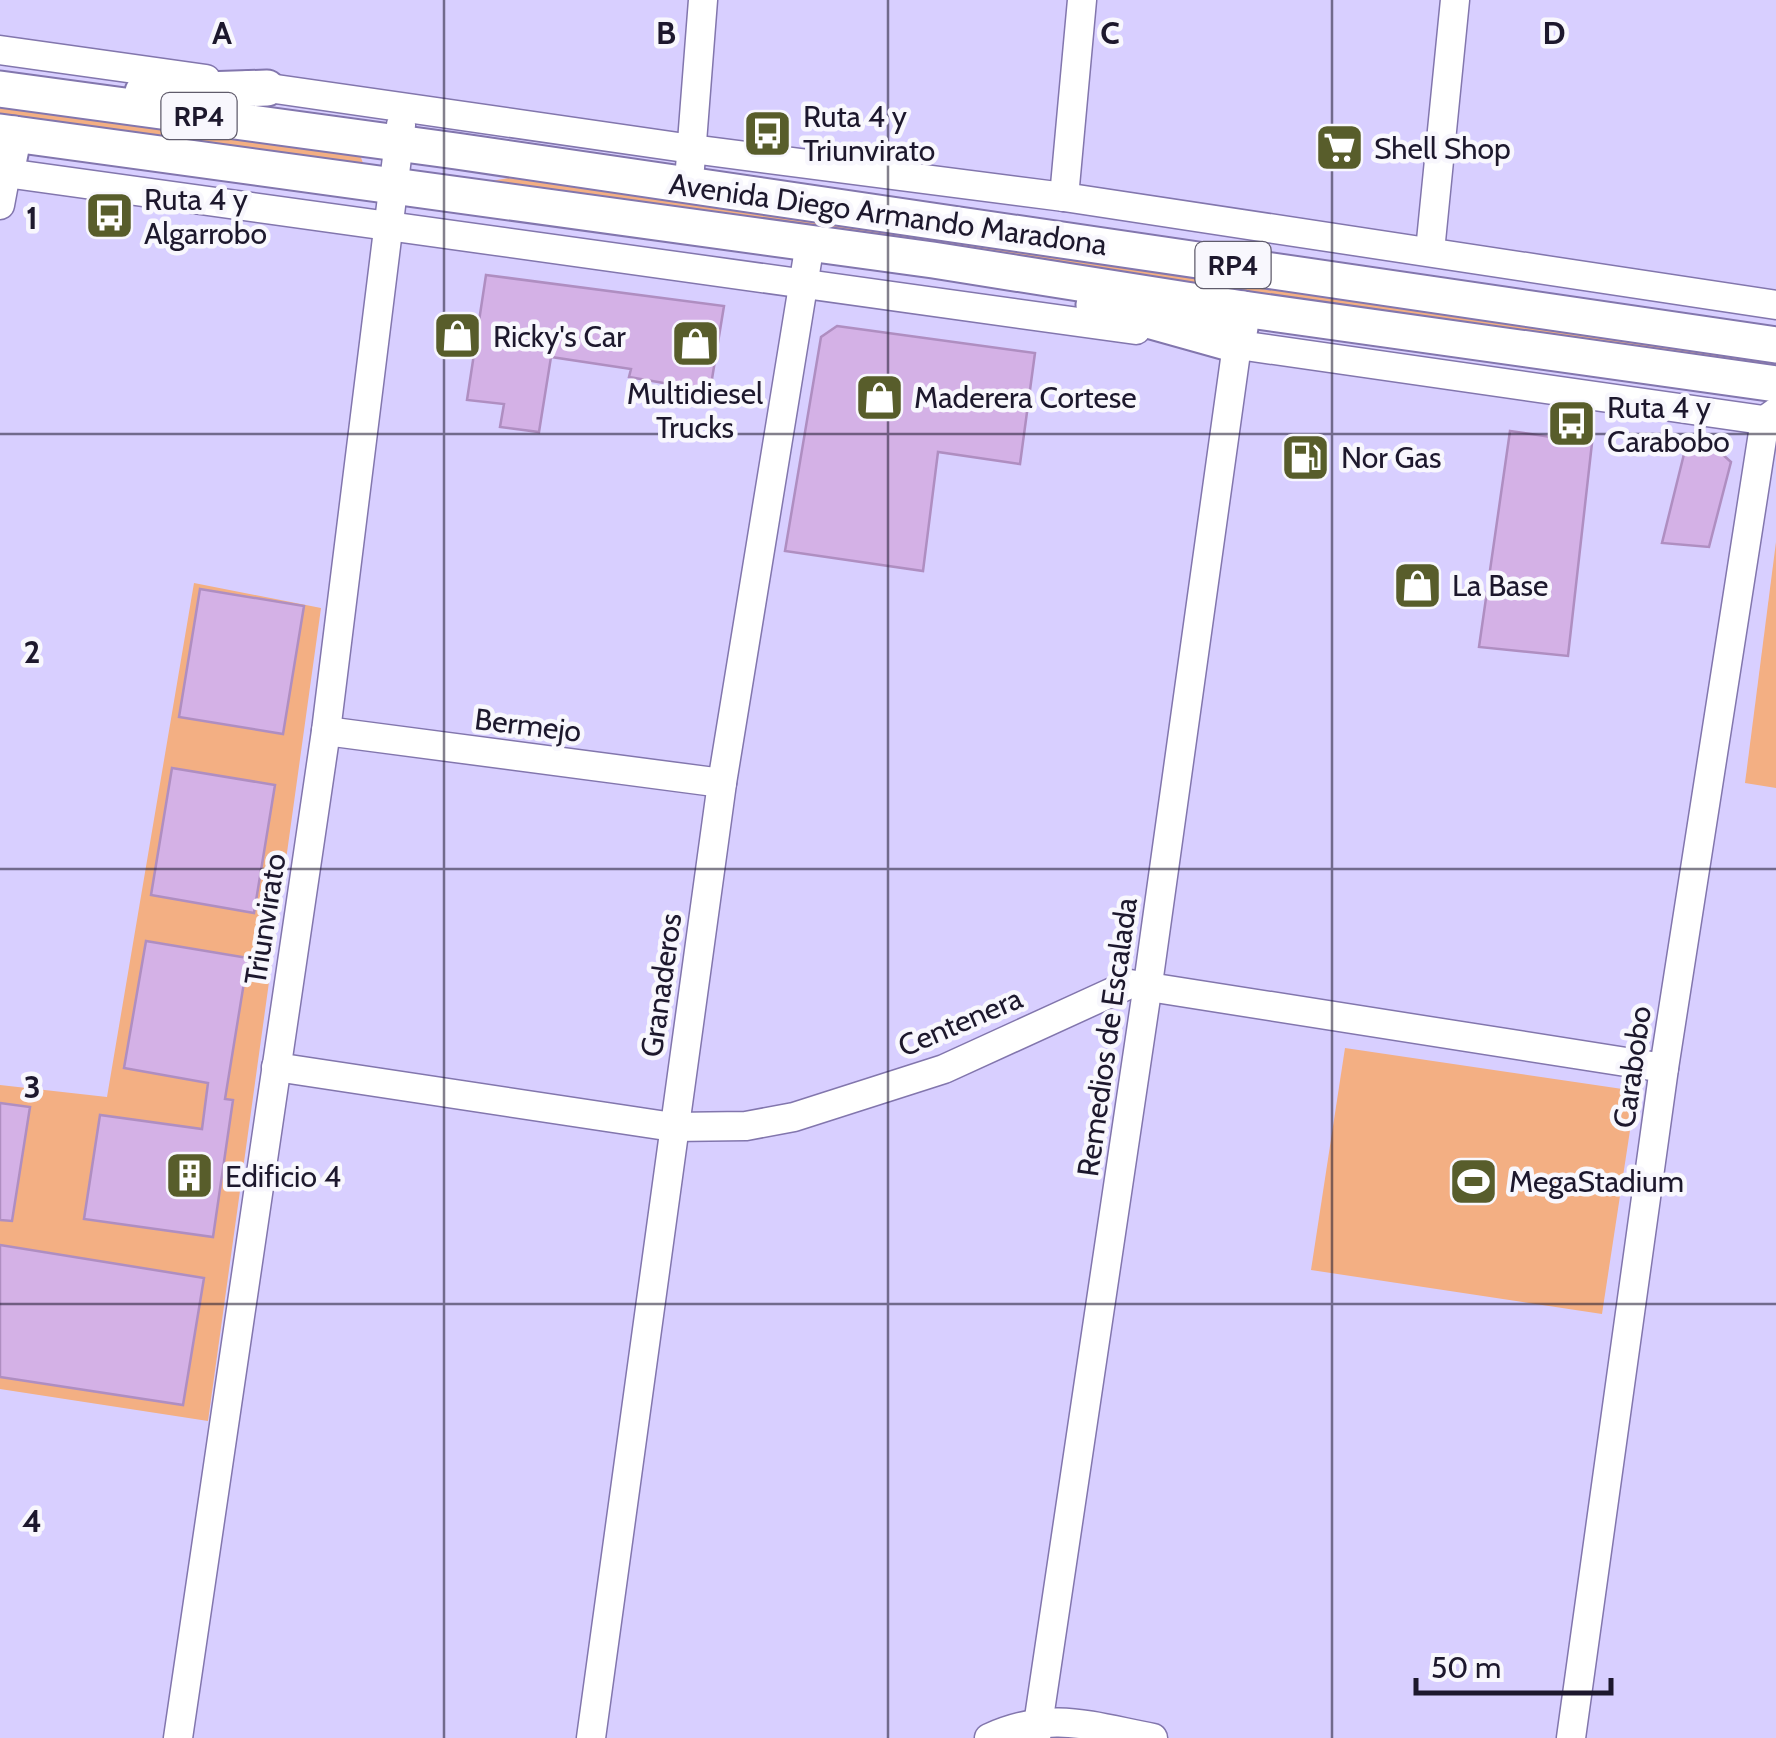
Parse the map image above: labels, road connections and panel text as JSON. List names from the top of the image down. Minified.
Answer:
{"streets":{"main road":["RP4","Avenida Diego Armando Maradona"],"street":["Bermejo","Triunvirato","Granaderos","Centenera","Remedios de Escalada","Carabobo"]},"crossings":[["Avenida Diego Armando Maradona","Triunvirato"],["Avenida Diego Armando Maradona","Granaderos"],["Bermejo","Triunvirato"],["Bermejo","Granaderos"],["Triunvirato","Centenera"],["Granaderos","Centenera"],["Centenera","Remedios de Escalada"],["Centenera","Carabobo"]],"places":{"bus stop":["Ruta 4 y Triunvirato","Ruta 4 y Algarrobo","Ruta 4 y Carabobo"],"supermarket":["Shell Shop"],"shop":["Ricky's Car","Multidiesel Trucks","Maderera Cortese","La Base"],"fuel station":["Nor Gas"],"building":["Edificio 4"],"sports":["MegaStadium"]},"scale_bar":"50 m","grid":{"columns":["A","B","C","D"],"rows":["1","2","3","4"]}}
